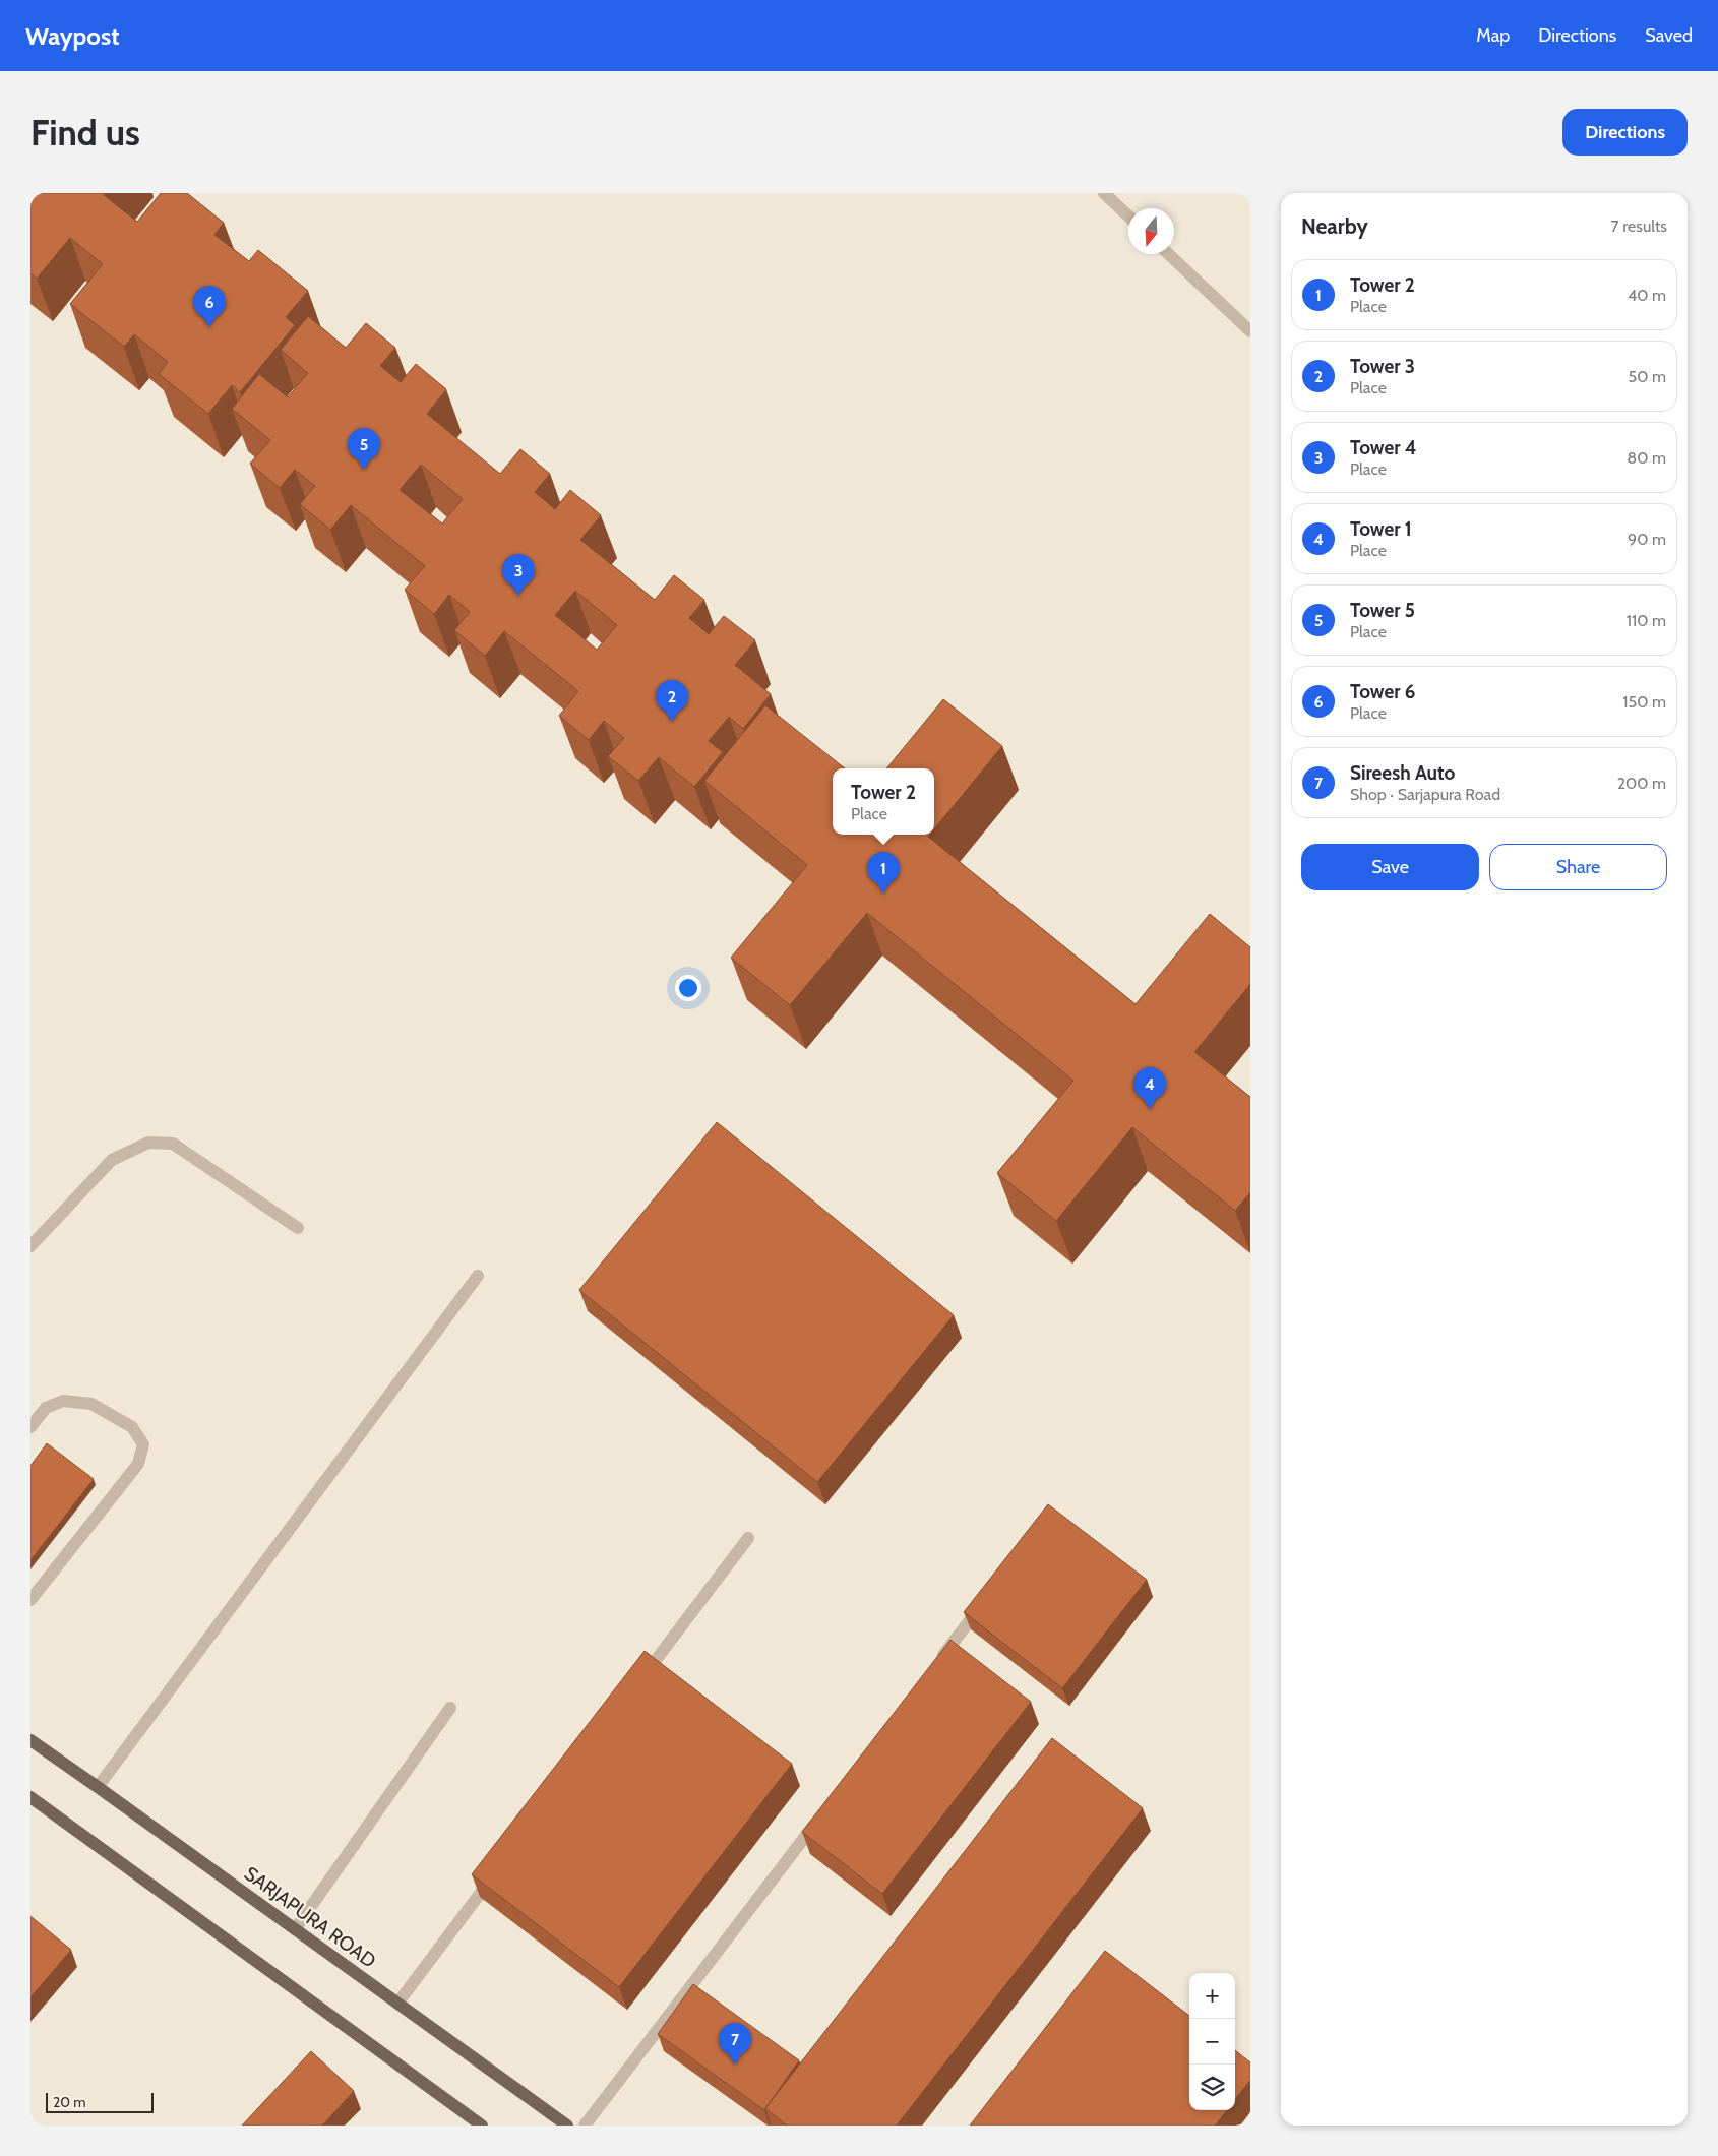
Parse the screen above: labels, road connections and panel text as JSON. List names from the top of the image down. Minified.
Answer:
{"streets":{"main road":["SARJAPURA ROAD"]},"scale_bar":"20 m","north":"bottom","page":{"header":"Waypost","nav":["Map","Directions","Saved"],"buttons":["Directions",["Save","Share"]],"title":"Find us","heading":["Nearby","7 results"],"list":[{"mark":"1","name":"Tower 2","note":"Place","value":"40 m"},{"mark":"2","name":"Tower 3","note":"Place","value":"50 m"},{"mark":"3","name":"Tower 4","note":"Place","value":"80 m"},{"mark":"4","name":"Tower 1","note":"Place","value":"90 m"},{"mark":"5","name":"Tower 5","note":"Place","value":"110 m"},{"mark":"6","name":"Tower 6","note":"Place","value":"150 m"},{"mark":"7","name":"Sireesh Auto","note":"Shop · Sarjapura Road","value":"200 m"}],"pins":["6","5","3","2","1","4","7"],"popup":["Tower 2","Place"],"map_buttons":["+","−"],"scale":"20 m"}}
